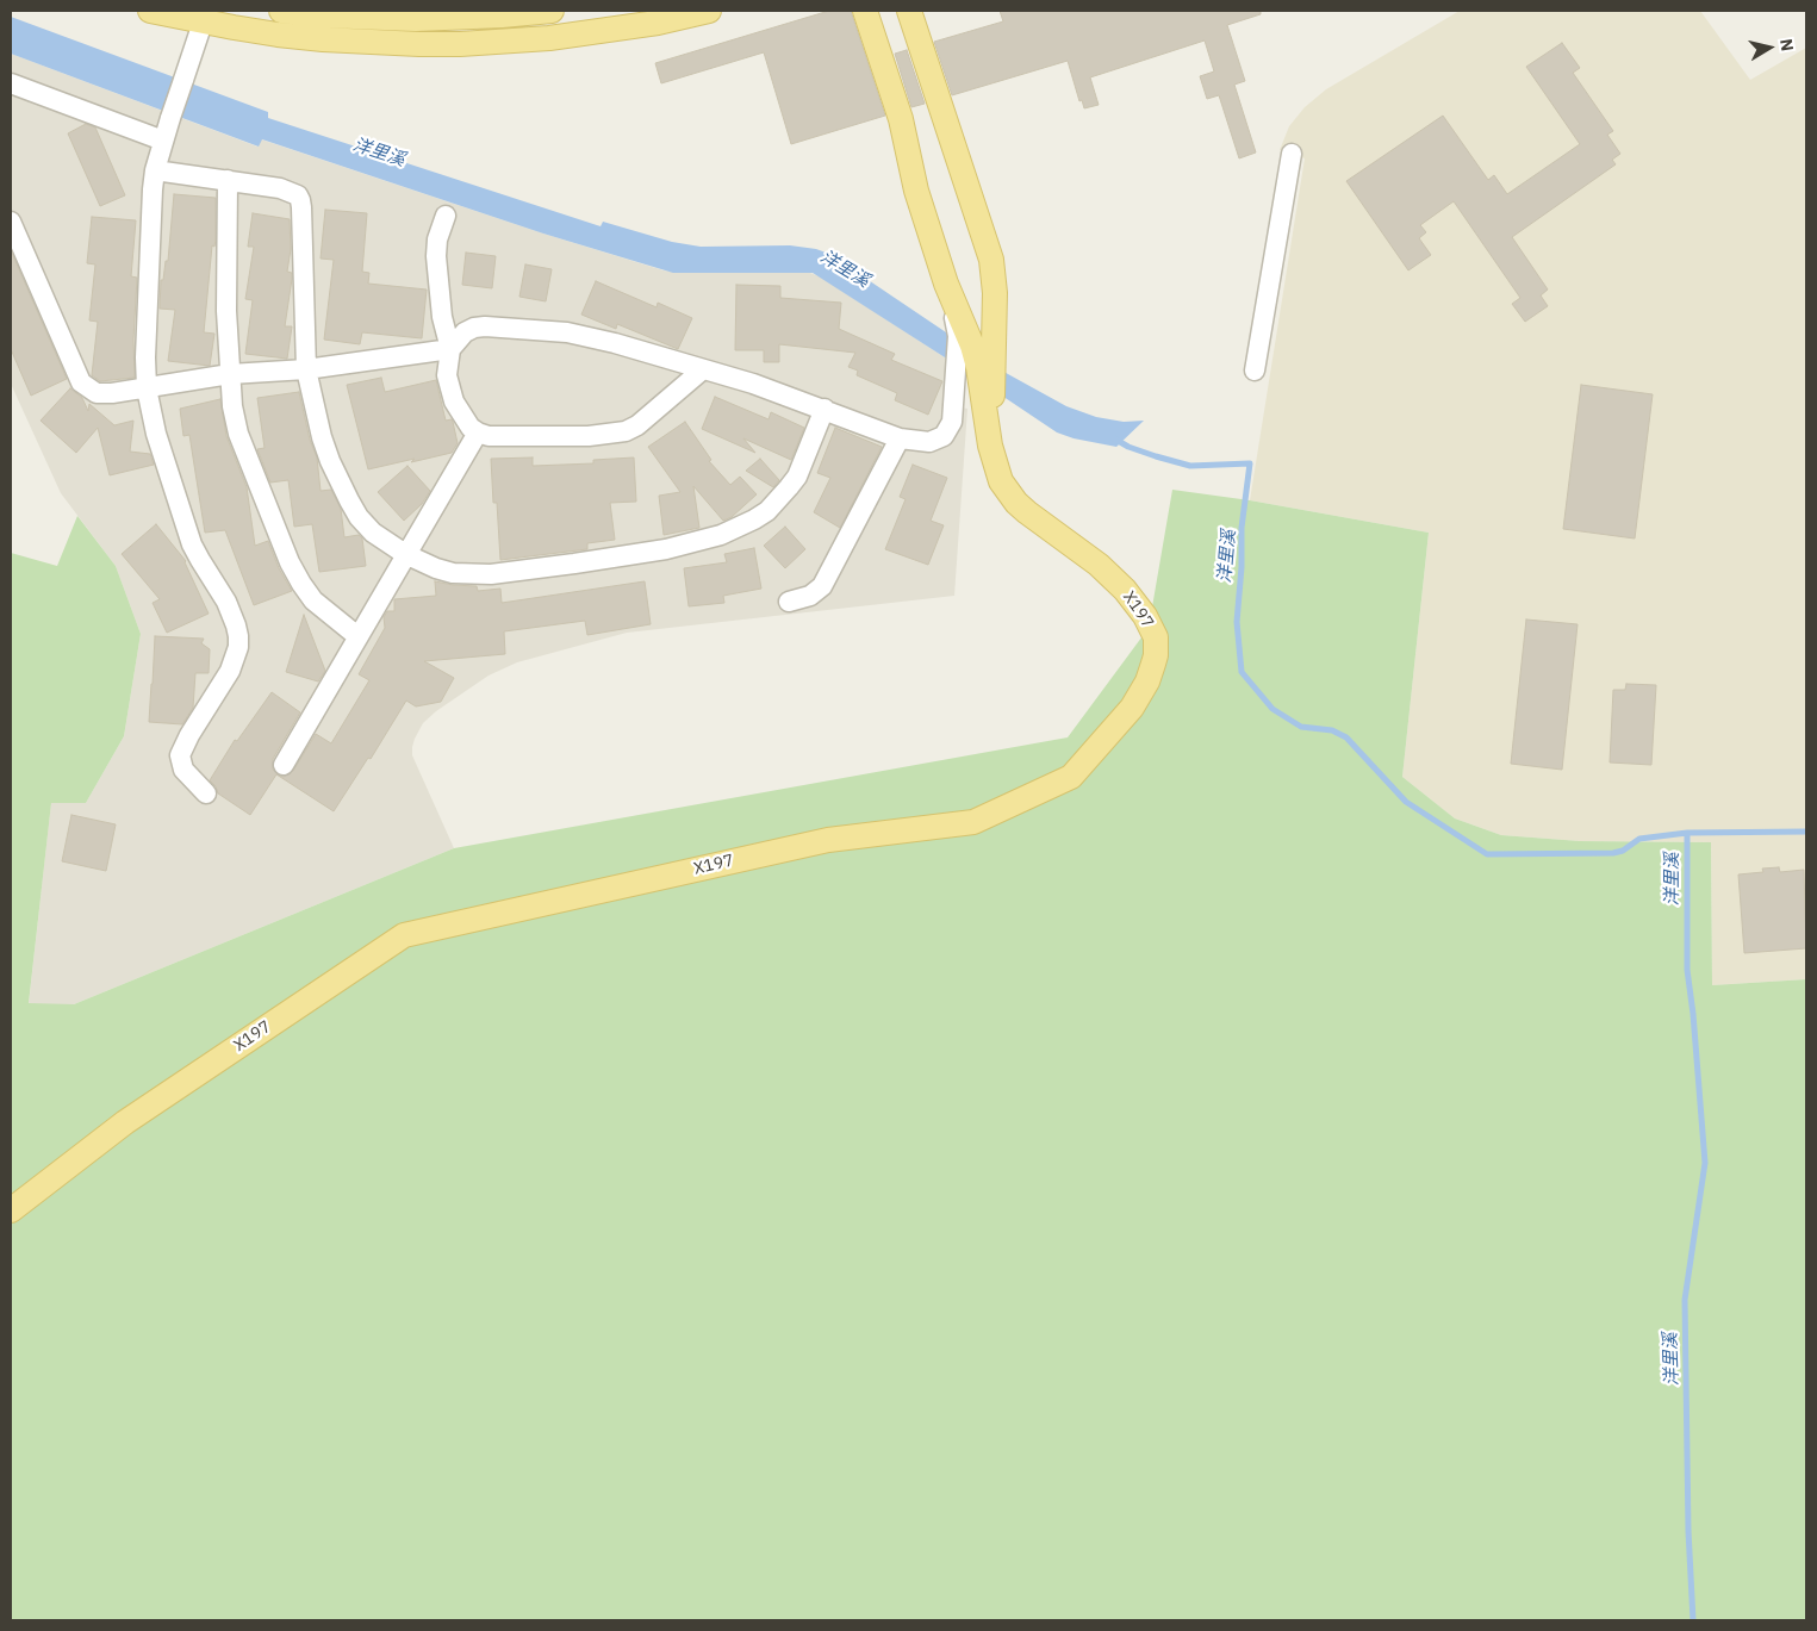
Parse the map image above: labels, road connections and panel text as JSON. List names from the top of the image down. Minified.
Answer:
{"streets":{"main road":["X197"]},"water":["洋里溪"],"north":"right"}
